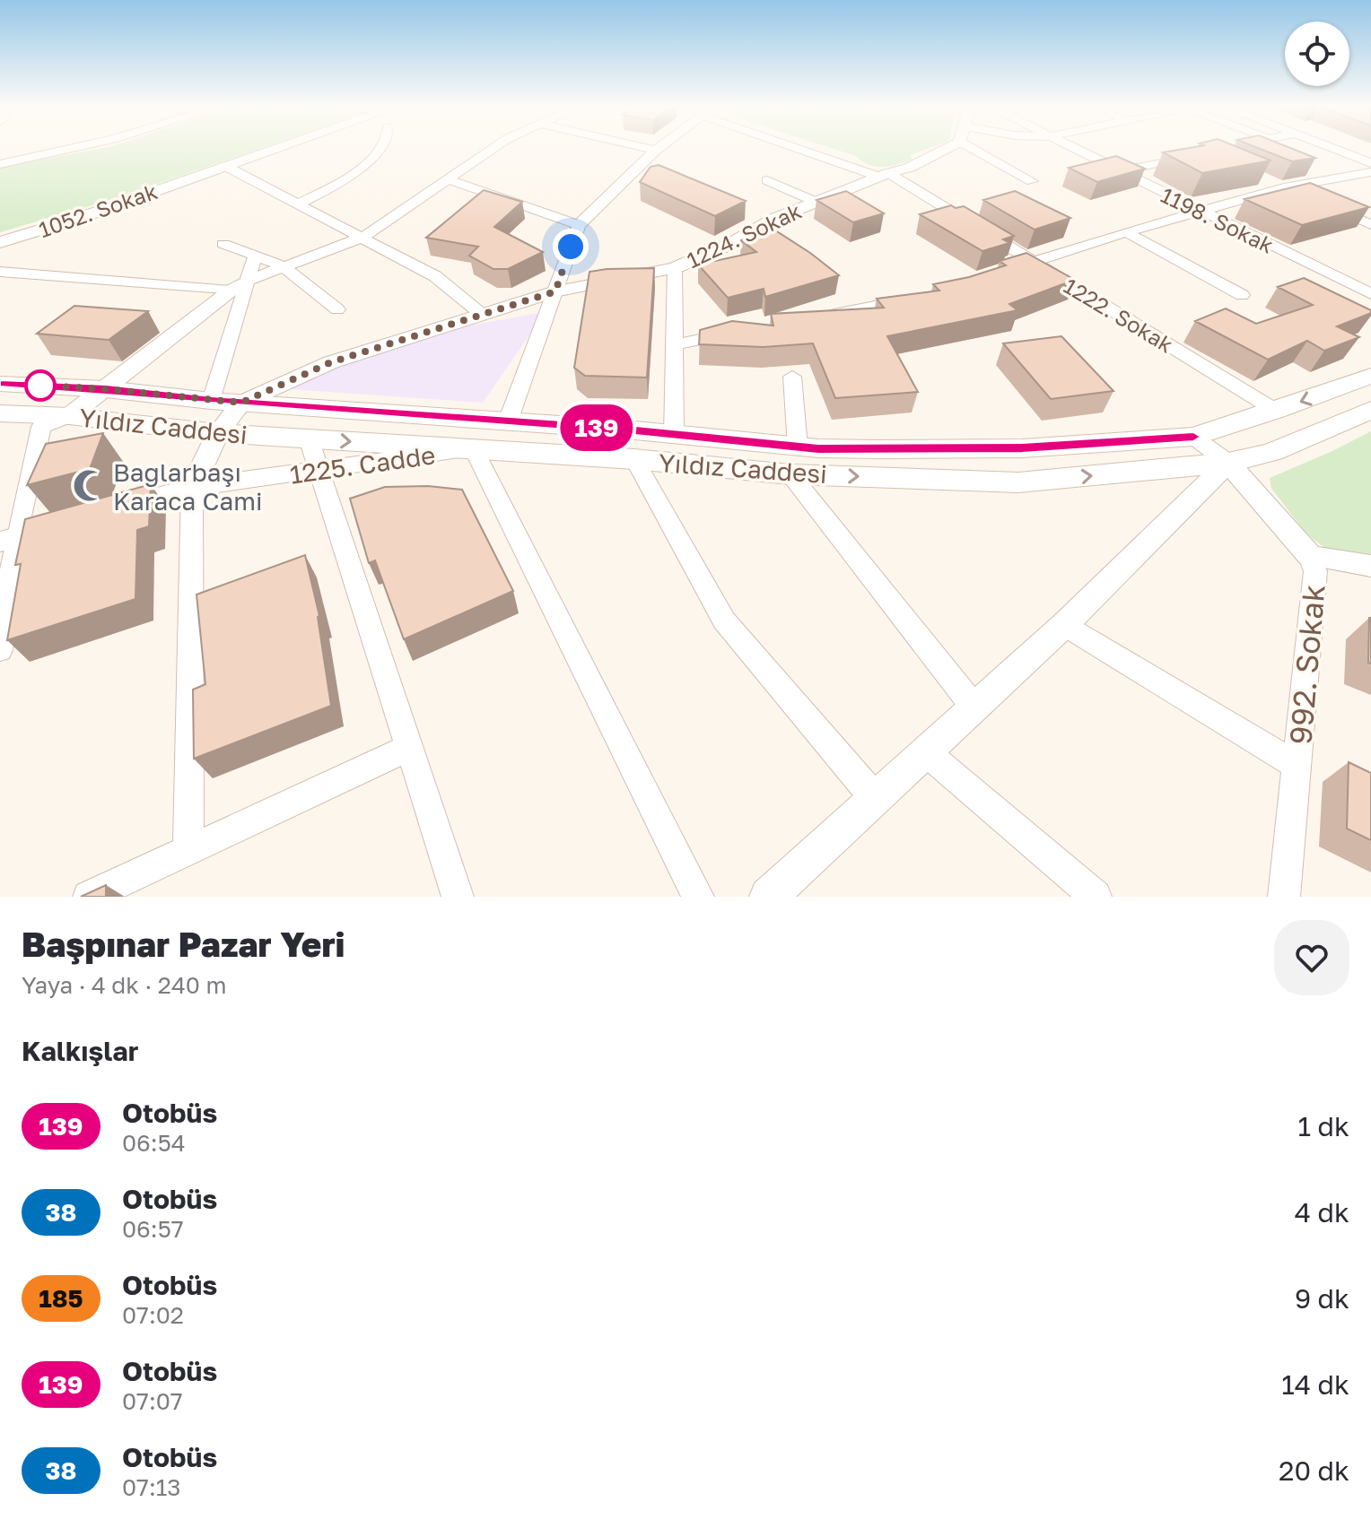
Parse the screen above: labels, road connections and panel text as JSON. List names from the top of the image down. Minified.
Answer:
{"streets":{"main road":["Yıldız Caddesi"],"street":["1052. Sokak","1198. Sokak","1224. Sokak","1222. Sokak","1225. Cadde","992. Sokak"]},"crossings":[["1224. Sokak","1222. Sokak"],["1224. Sokak","Yıldız Caddesi"],["1222. Sokak","Yıldız Caddesi"],["Yıldız Caddesi","1225. Cadde"],["Yıldız Caddesi","992. Sokak"]],"places":{"mosque":["Bağlarbaşı Karaca Cami"]},"lines":["bus line 139"],"page":{"on_map":"139","heading":[["Başpınar Pazar Yeri","Yaya · 4 dk · 240 m"],"Kalkışlar"],"list":[{"mark":"139","name":"Otobüs","note":"06:54","value":"1 dk"},{"mark":"38","name":"Otobüs","note":"06:57","value":"4 dk"},{"mark":"185","name":"Otobüs","note":"07:02","value":"9 dk"},{"mark":"139","name":"Otobüs","note":"07:07","value":"14 dk"},{"mark":"38","name":"Otobüs","note":"07:13","value":"20 dk"}]}}
